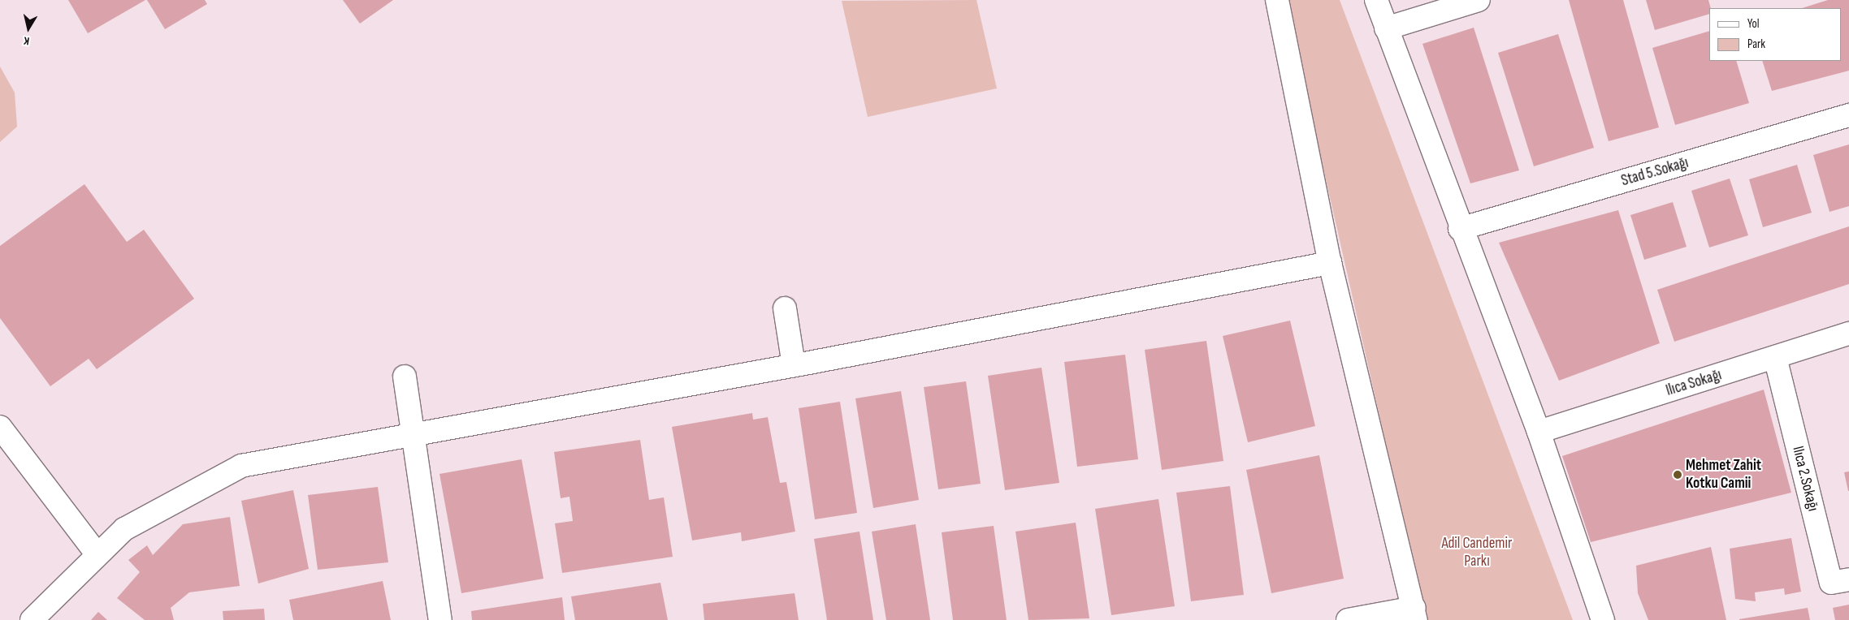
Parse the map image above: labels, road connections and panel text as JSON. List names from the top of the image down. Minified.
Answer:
{"streets":{"street":["Stad 5.Sokağı","Ilıca Sokağı","Ilıca 2.Sokağı"]},"crossings":[["Ilıca Sokağı","Ilıca 2.Sokağı"]],"parks":["Adil Candemir Parkı"],"places":["Mehmet Zahit Kotku Camii"],"legend":["Yol","Park"],"north":"bottom"}
